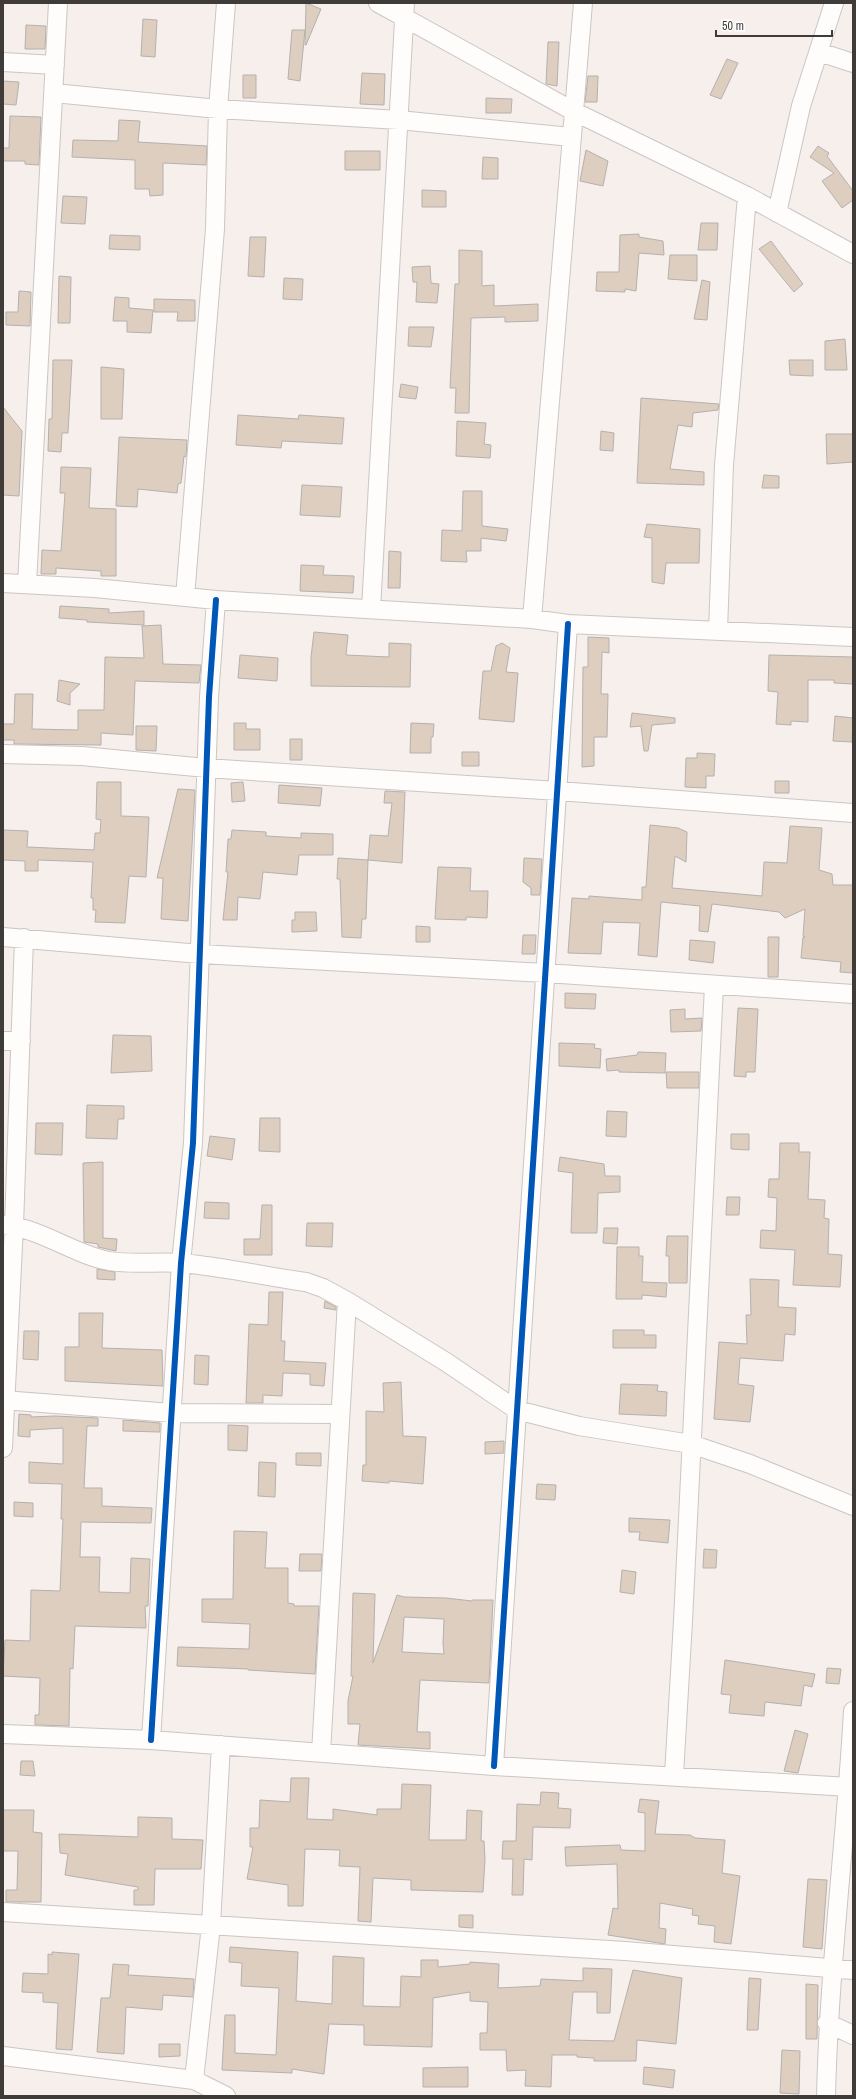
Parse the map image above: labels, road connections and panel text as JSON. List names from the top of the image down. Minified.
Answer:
{"scale_bar":"50 m"}
